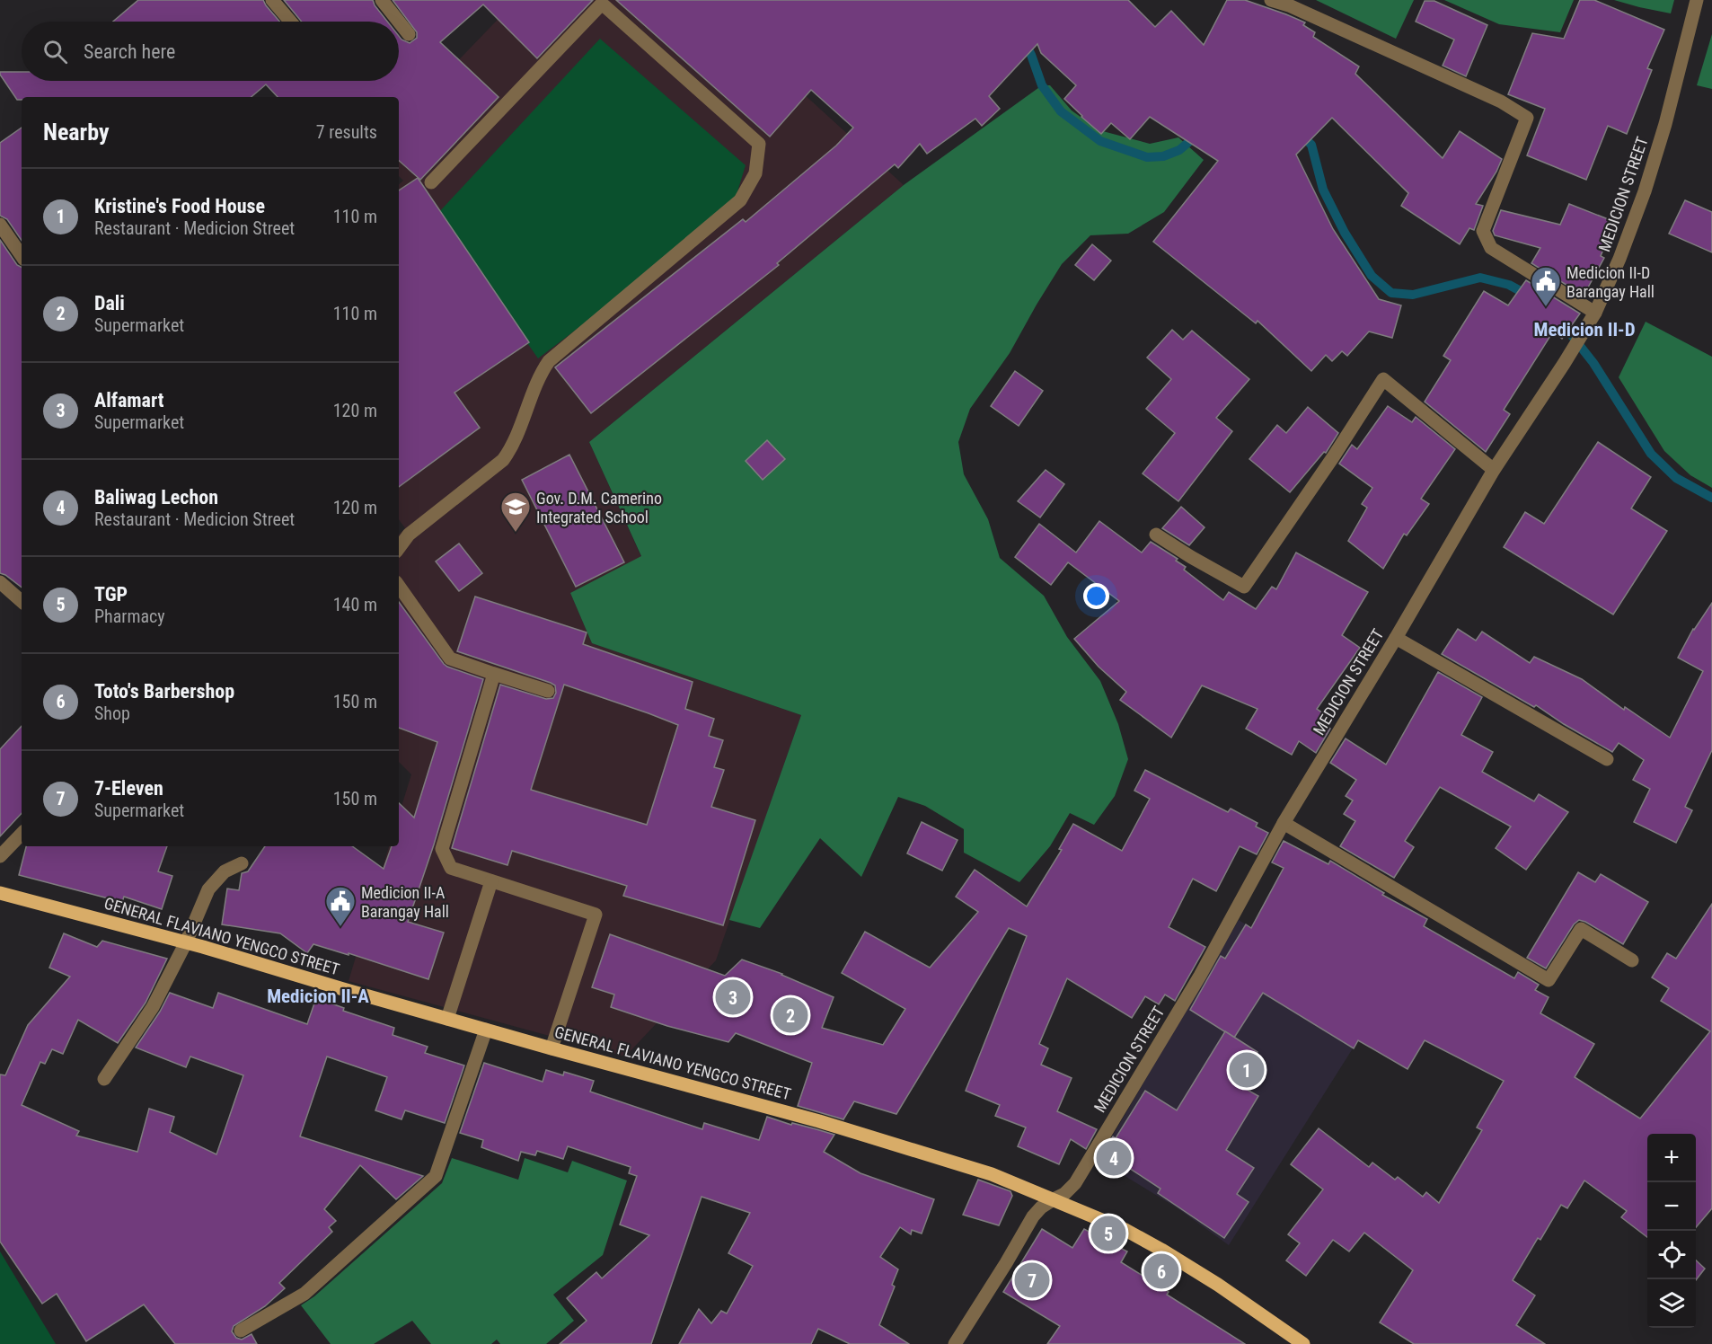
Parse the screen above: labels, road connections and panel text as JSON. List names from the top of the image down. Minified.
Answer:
{"streets":{"main road":["GENERAL FLAVIANO YENGCO STREET"],"street":["MEDICION STREET"]},"crossings":[["MEDICION STREET","GENERAL FLAVIANO YENGCO STREET"]],"districts":["Medicion II-D","Medicion II-A"],"places":{"public building":["Medicion II-D Barangay Hall","Medicion II-A Barangay Hall"],"school or university":["Gov. D.M. Camerino Integrated School"]},"page":{"search":"Search here","heading":["Nearby","7 results"],"list":[{"mark":"1","name":"Kristine's Food House","note":"Restaurant · Medicion Street","value":"110 m"},{"mark":"2","name":"Dali","note":"Supermarket","value":"110 m"},{"mark":"3","name":"Alfamart","note":"Supermarket","value":"120 m"},{"mark":"4","name":"Baliwag Lechon","note":"Restaurant · Medicion Street","value":"120 m"},{"mark":"5","name":"TGP","note":"Pharmacy","value":"140 m"},{"mark":"6","name":"Toto's Barbershop","note":"Shop","value":"150 m"},{"mark":"7","name":"7-Eleven","note":"Supermarket","value":"150 m"}],"pins":["3","2","1","4","5","6","7"],"map_buttons":["+","−"]}}
